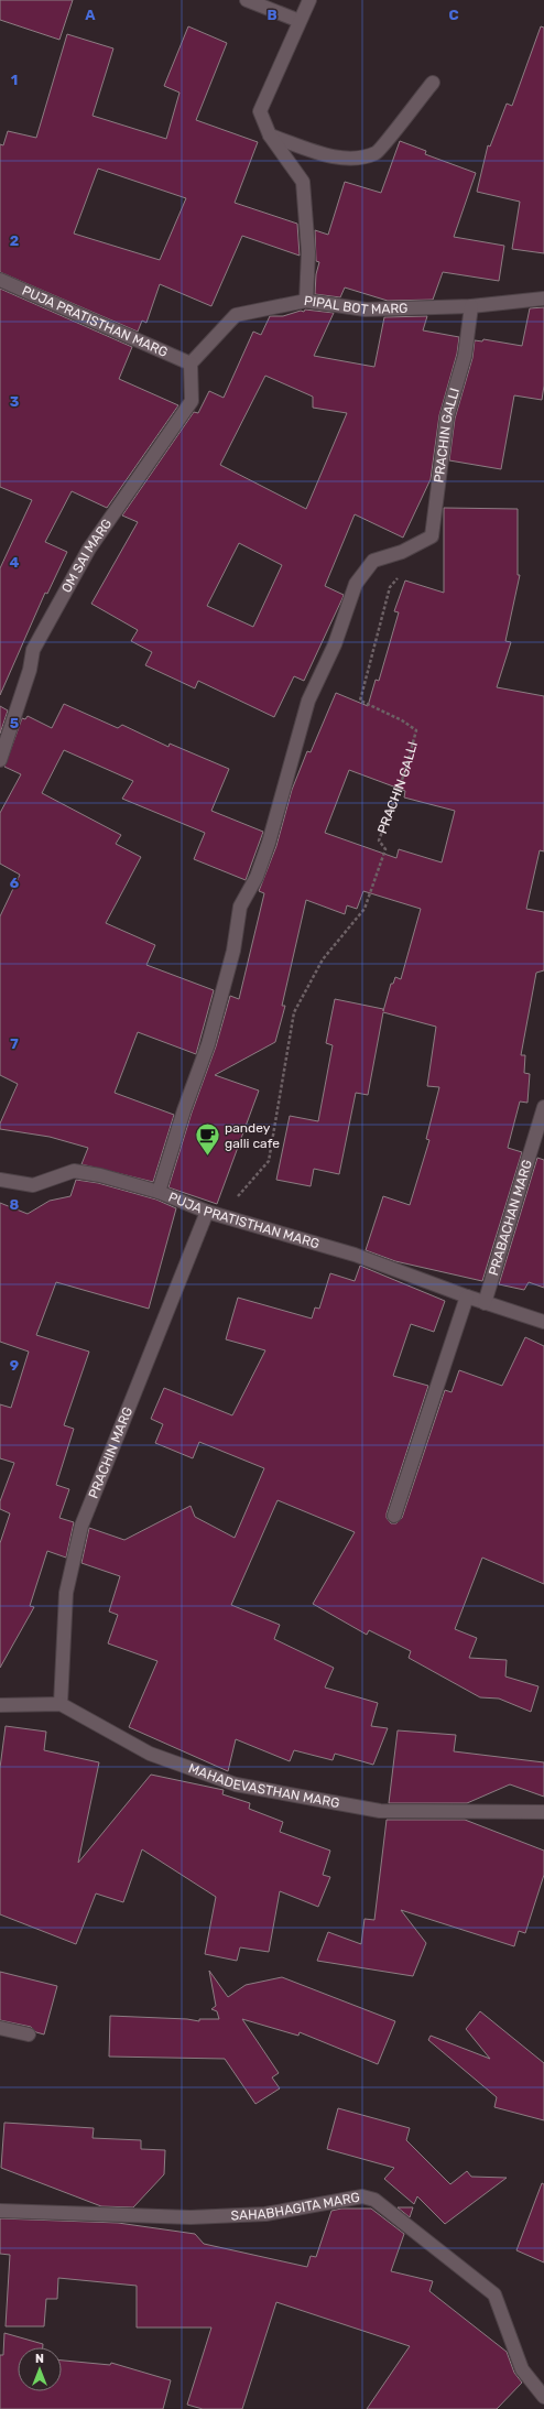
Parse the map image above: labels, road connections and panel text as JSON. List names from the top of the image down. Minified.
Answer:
{"streets":{"street":["PIPAL BOT MARG","PUJA PRATISTHAN MARG","PRACHIN GALLI","OM SAI MARG","PRABACHAN MARG","PRACHIN MARG","MAHADEVASTHAN MARG","SAHABHAGITA MARG"]},"crossings":[["PIPAL BOT MARG","PUJA PRATISTHAN MARG"],["PIPAL BOT MARG","PRACHIN GALLI"],["PIPAL BOT MARG","OM SAI MARG"],["PUJA PRATISTHAN MARG","PRACHIN GALLI"],["PUJA PRATISTHAN MARG","OM SAI MARG"],["PUJA PRATISTHAN MARG","PRABACHAN MARG"],["PUJA PRATISTHAN MARG","PRACHIN MARG"],["PRACHIN GALLI","PRACHIN MARG"],["PRACHIN MARG","MAHADEVASTHAN MARG"]],"places":{"cafe":["pandey galli cafe"]},"north":"top","grid":{"columns":["A","B","C"],"rows":["1","2","3","4","5","6","7","8","9"]}}
